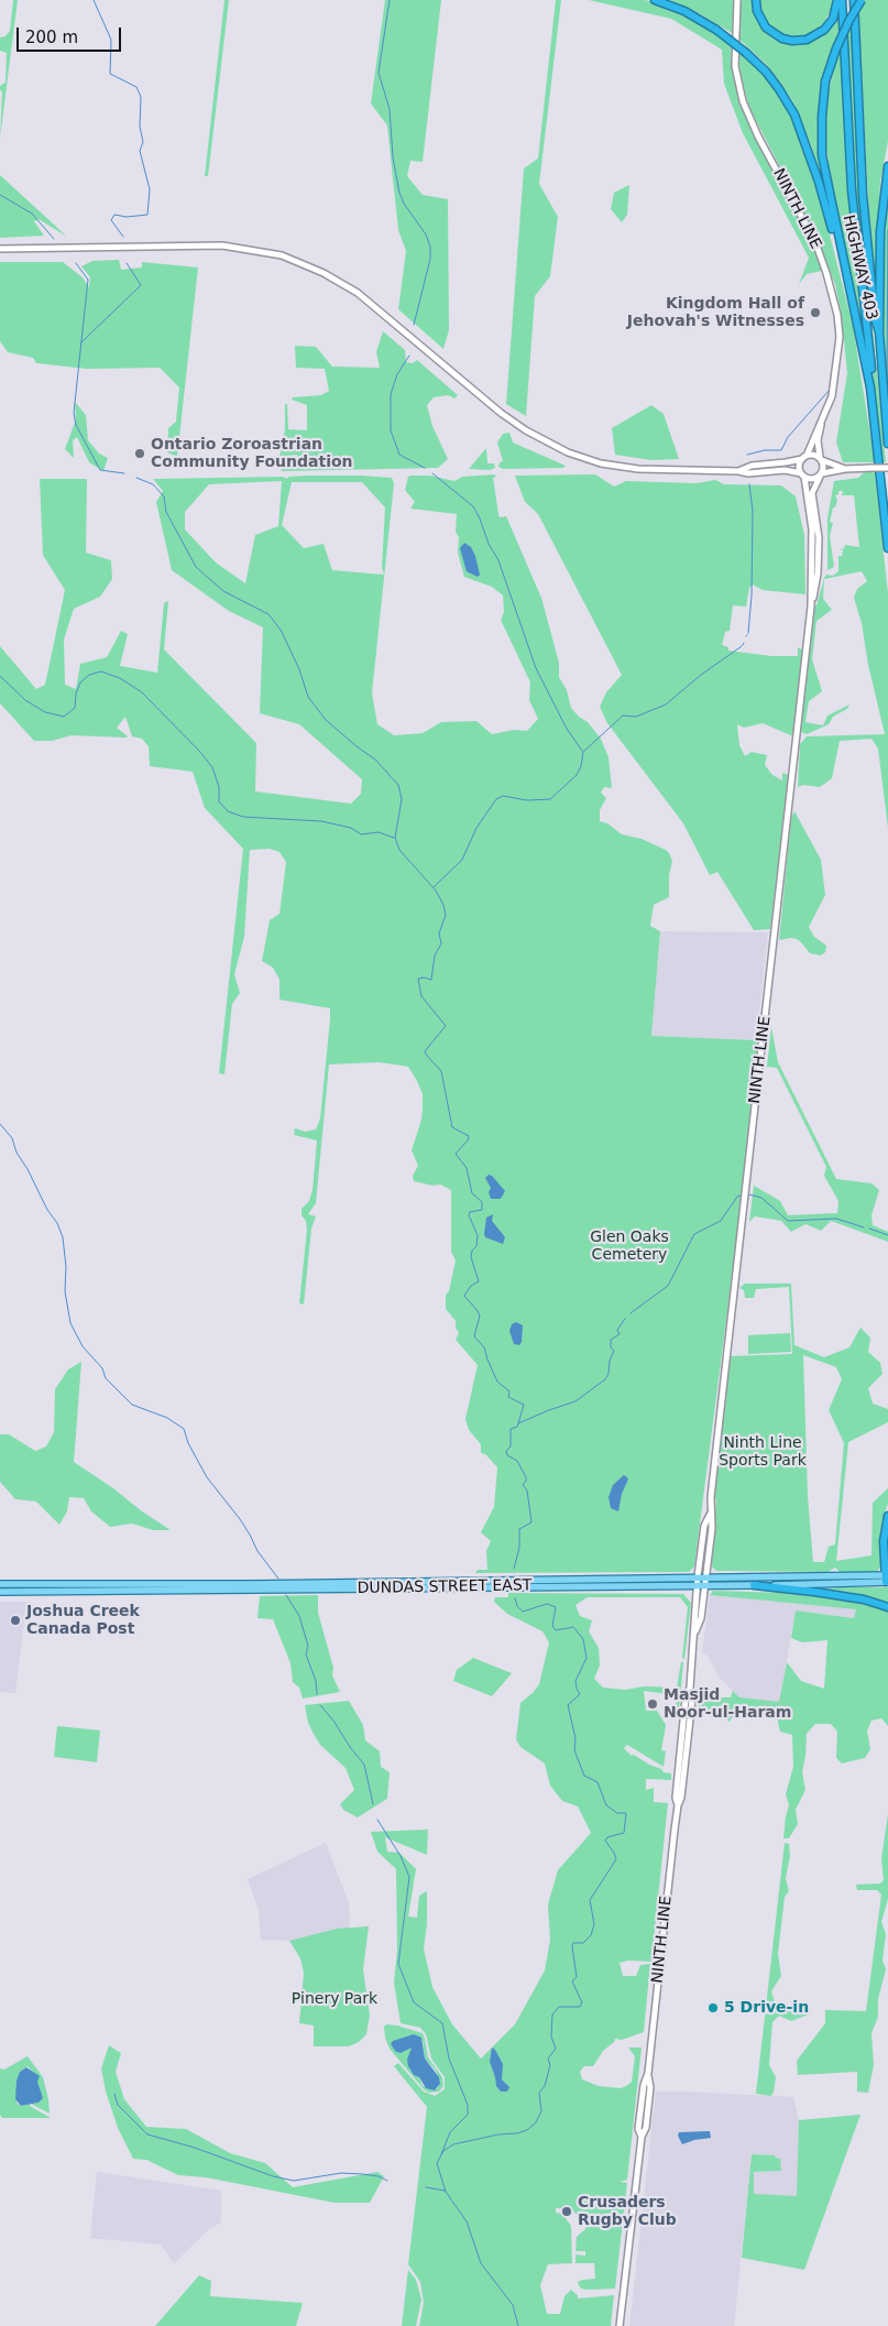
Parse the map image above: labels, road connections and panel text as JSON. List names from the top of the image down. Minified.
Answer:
{"streets":{"highway":["HIGHWAY 403"],"main road":["NINTH LINE","DUNDAS STREET EAST"]},"crossings":[["NINTH LINE","DUNDAS STREET EAST"]],"parks":["Glen Oaks Cemetery","Ninth Line Sports Park","Pinery Park"],"places":["Kingdom Hall of Jehovah's Witnesses","Ontario Zoroastrian Community Foundation","Joshua Creek Canada Post","Masjid Noor-ul-Haram","5 Drive-in","Crusaders Rugby Club"],"scale_bar":"200 m"}
